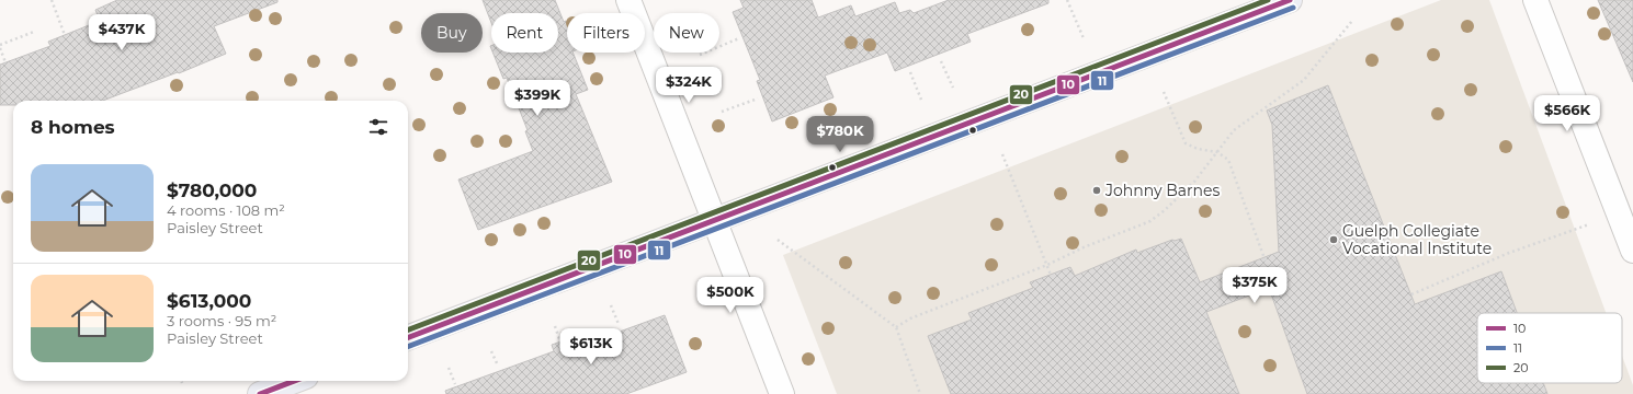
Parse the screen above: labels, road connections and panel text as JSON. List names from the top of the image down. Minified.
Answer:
{"places":["Johnny Barnes","Guelph Collegiate Vocational Institute"],"lines":["transit line 10","transit line 20","transit line 11"],"legend":["10","11","20"],"page":{"chip":["Buy","Rent","Filters","New"],"price":["$437K","$324K","$399K","$566K","$780K","$375K","$500K","$613K"],"heading":"8 homes","list":[{"name":"$780,000","note":"4 rooms · 108 m² · Paisley Street"},{"name":"$613,000","note":"3 rooms · 95 m² · Paisley Street"}]}}
